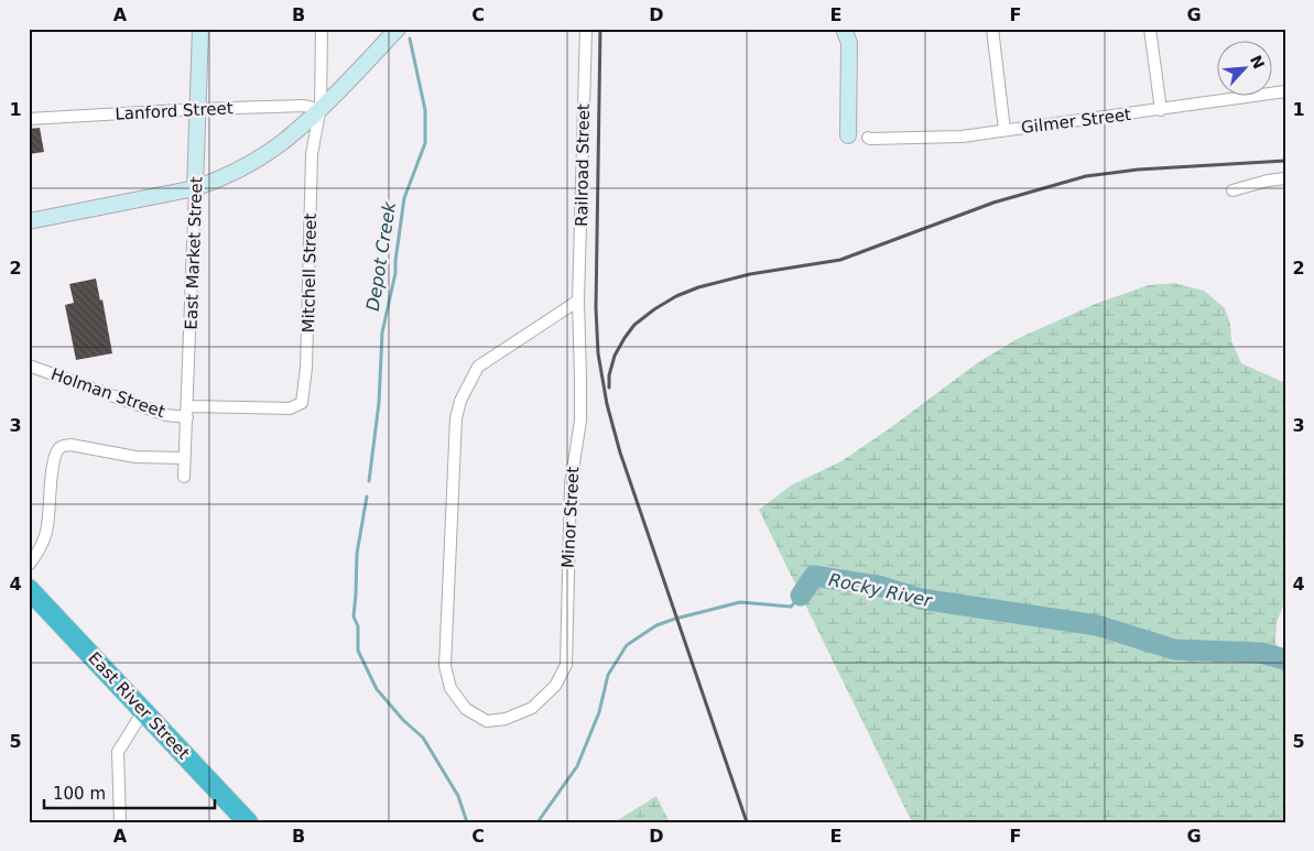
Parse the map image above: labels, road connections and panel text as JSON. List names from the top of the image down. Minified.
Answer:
{"streets":{"highway":["East River Street"],"main road":["East Market Street"],"street":["Lanford Street","Gilmer Street","Railroad Street","Mitchell Street","Holman Street","Minor Street"]},"crossings":[["Lanford Street","East Market Street"],["Lanford Street","Mitchell Street"],["Railroad Street","Minor Street"],["East Market Street","Mitchell Street"],["East Market Street","Holman Street"],["Mitchell Street","Holman Street"]],"water":["Depot Creek","Rocky River"],"scale_bar":"100 m","north":"top right","grid":{"columns":["A","B","C","D","E","F","G"],"rows":["1","2","3","4","5"]}}
